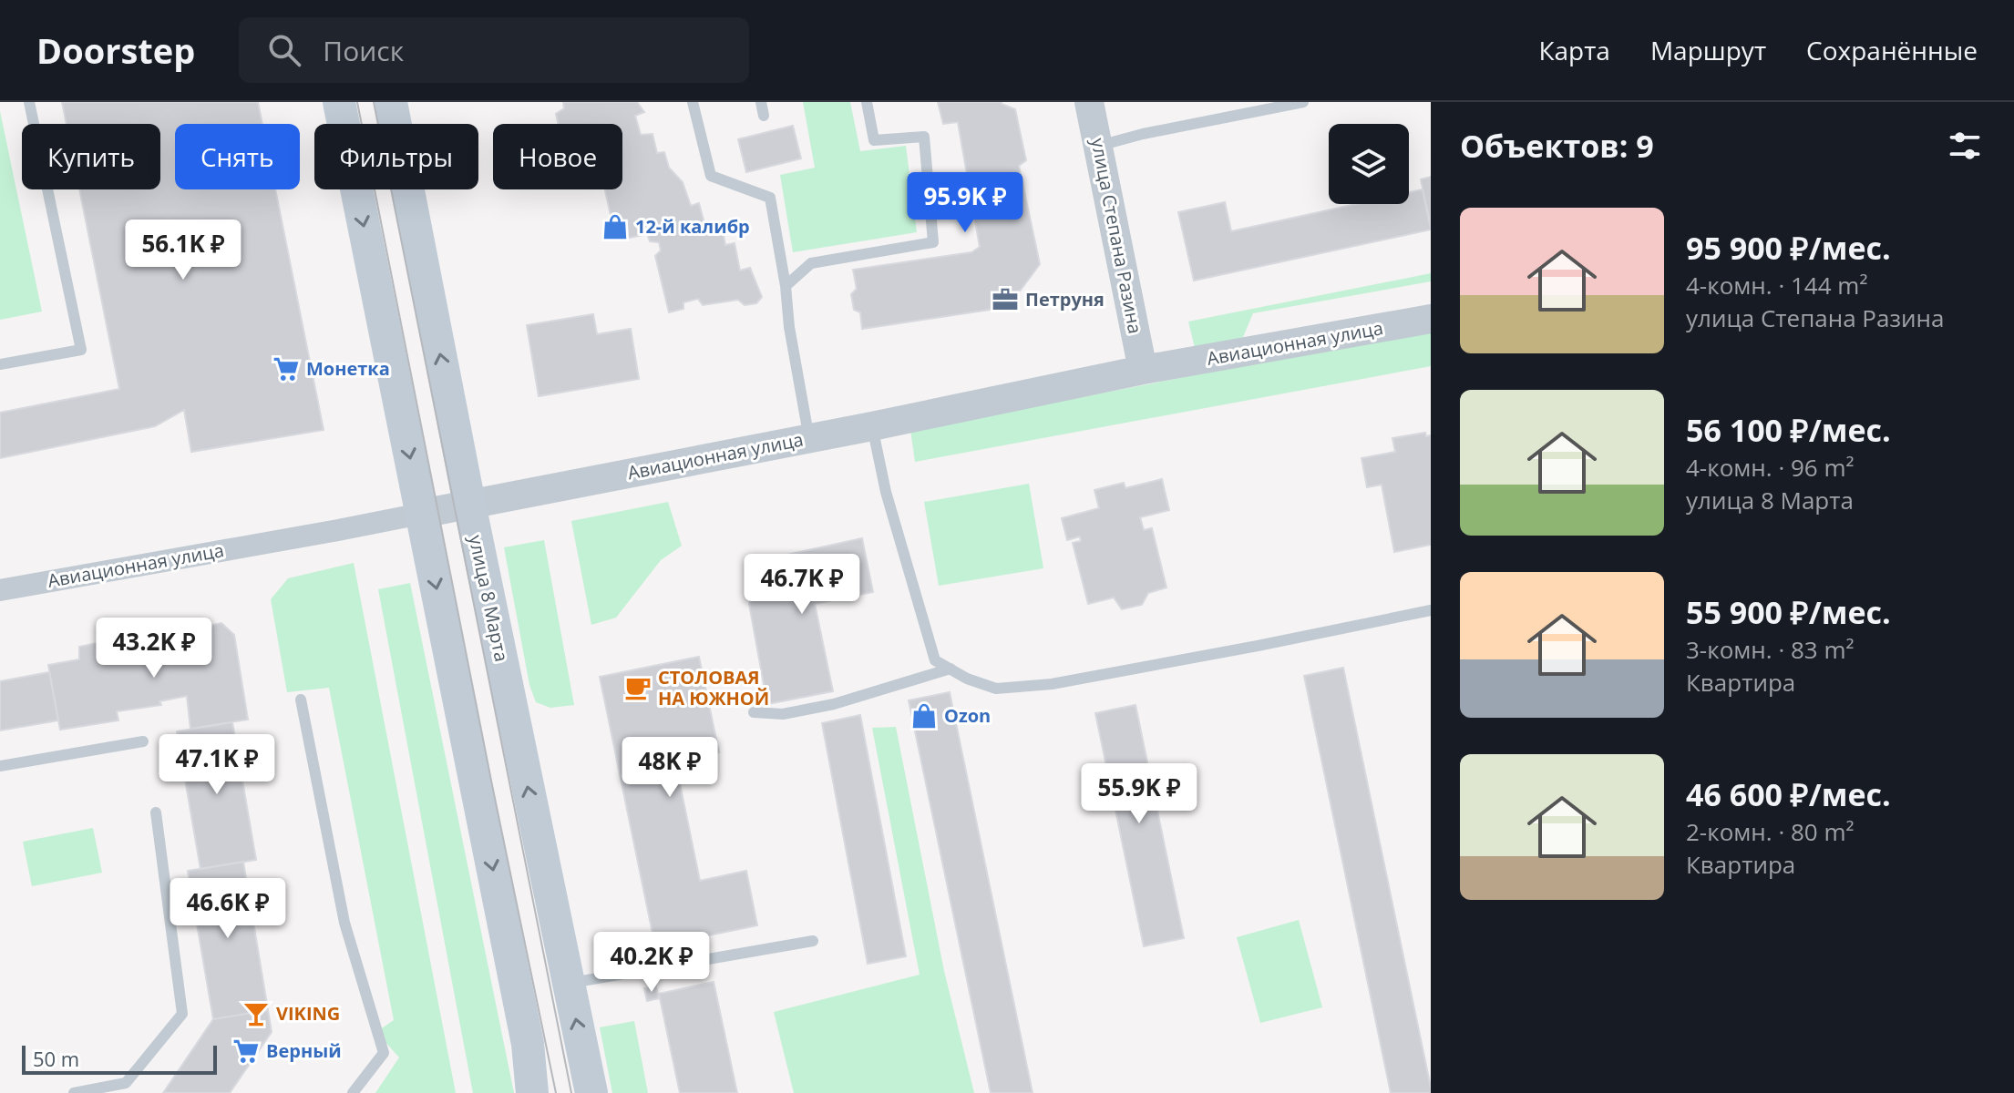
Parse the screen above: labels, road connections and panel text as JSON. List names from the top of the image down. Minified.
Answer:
{"streets":{"main road":["улица 8 Марта"],"street":["улица Степана Разина","Авиационная улица"]},"crossings":[["улица Степана Разина","Авиационная улица"],["Авиационная улица","улица 8 Марта"]],"places":{"shop":["12-й калибр","Ozon"],"office":["Петруня"],"supermarket":["Монетка","Верный"],"cafe":["СТОЛОВАЯ НА ЮЖНОЙ"],"bar":["VIKING"]},"scale_bar":"50 m","page":{"header":"Doorstep","search":"Поиск","nav":["Карта","Маршрут","Сохранённые"],"heading":"Объектов: 9","chip":["Купить","Снять","Фильтры","Новое"],"price":["95.9K ₽","56.1K ₽","46.7K ₽","43.2K ₽","47.1K ₽","48K ₽","55.9K ₽","46.6K ₽","40.2K ₽"],"list":[{"name":"95 900 ₽/мес.","note":"4-комн. · 144 m² · улица Степана Разина"},{"name":"56 100 ₽/мес.","note":"4-комн. · 96 m² · улица 8 Марта"},{"name":"55 900 ₽/мес.","note":"3-комн. · 83 m² · Квартира"},{"name":"46 600 ₽/мес.","note":"2-комн. · 80 m² · Квартира"}],"scale":"50 m"}}
